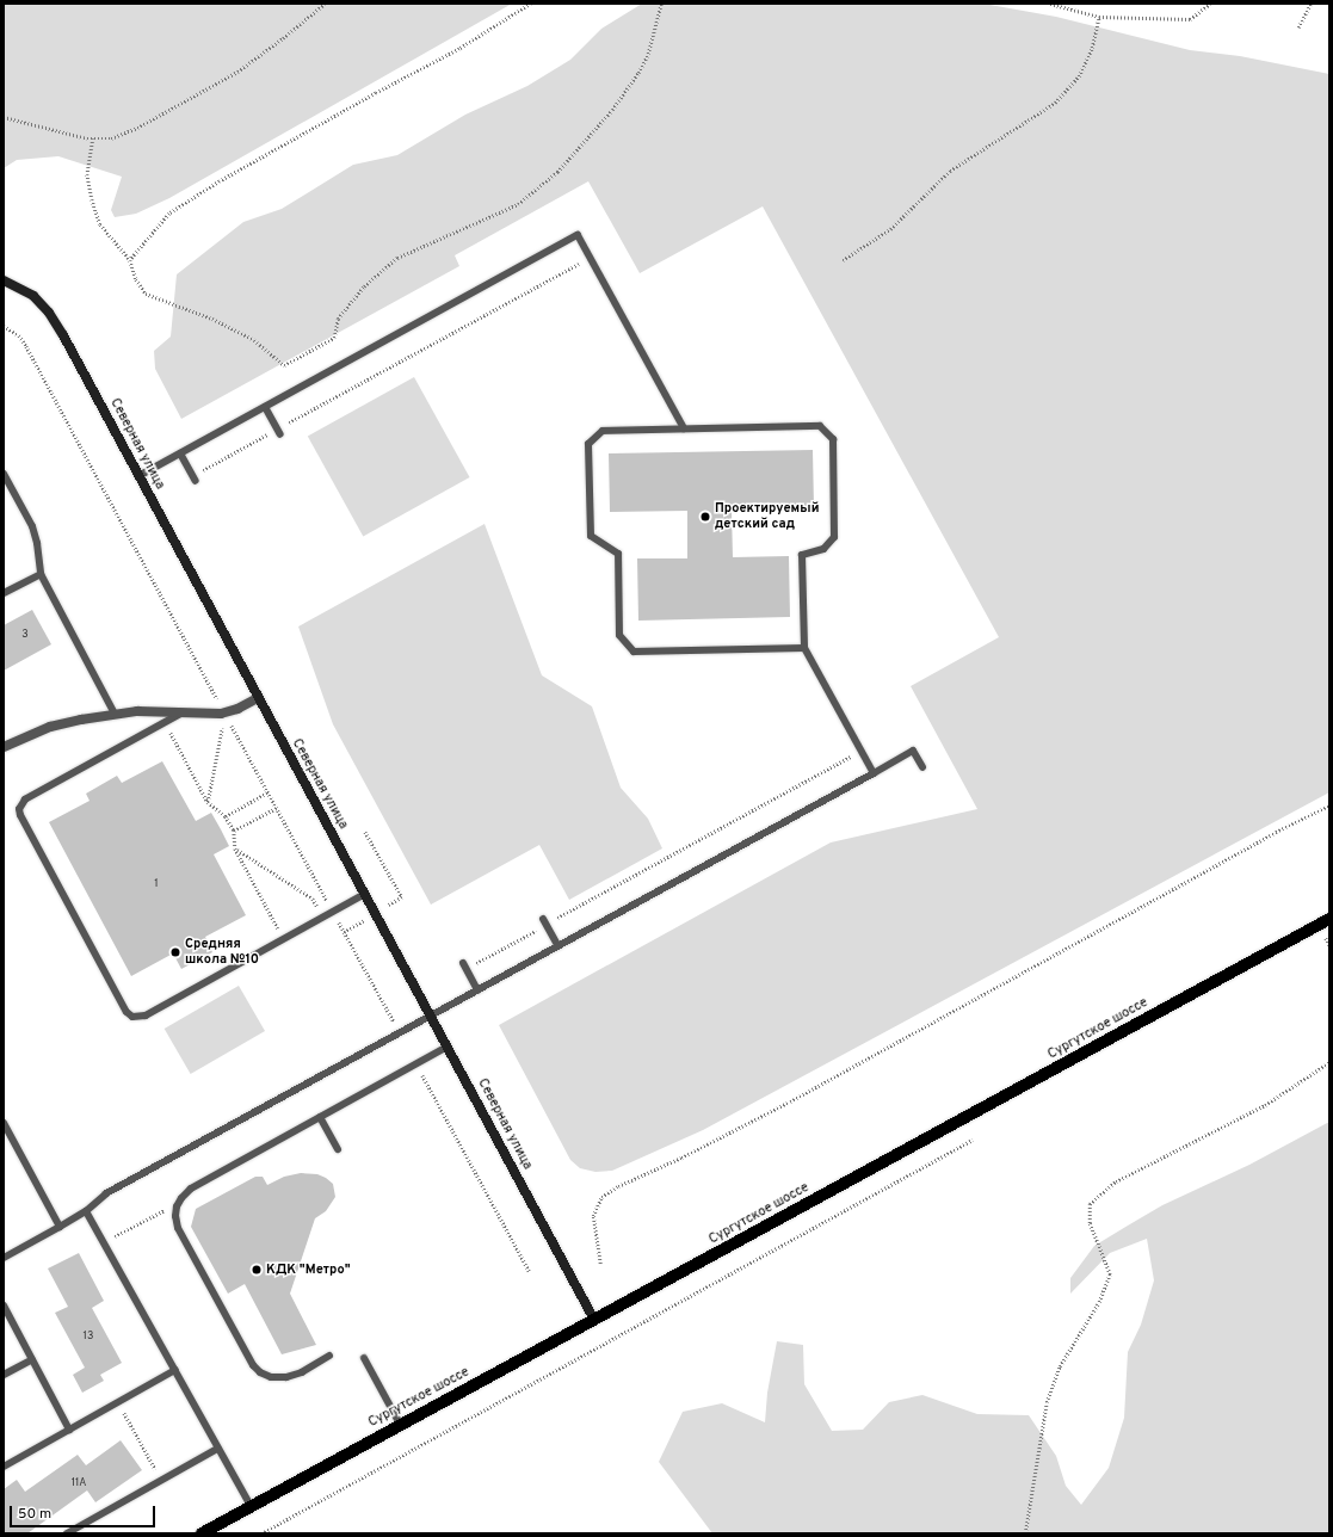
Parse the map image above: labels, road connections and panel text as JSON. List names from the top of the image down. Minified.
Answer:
{"streets":{"main road":["Сургутское шоссе"],"street":["Северная улица"]},"crossings":[["Северная улица","Сургутское шоссе"]],"places":["Проектируемый детский сад","Средняя школа №10","КДК \"Метро\""],"house_numbers":["3","1","13","11А"],"scale_bar":"50 m"}
